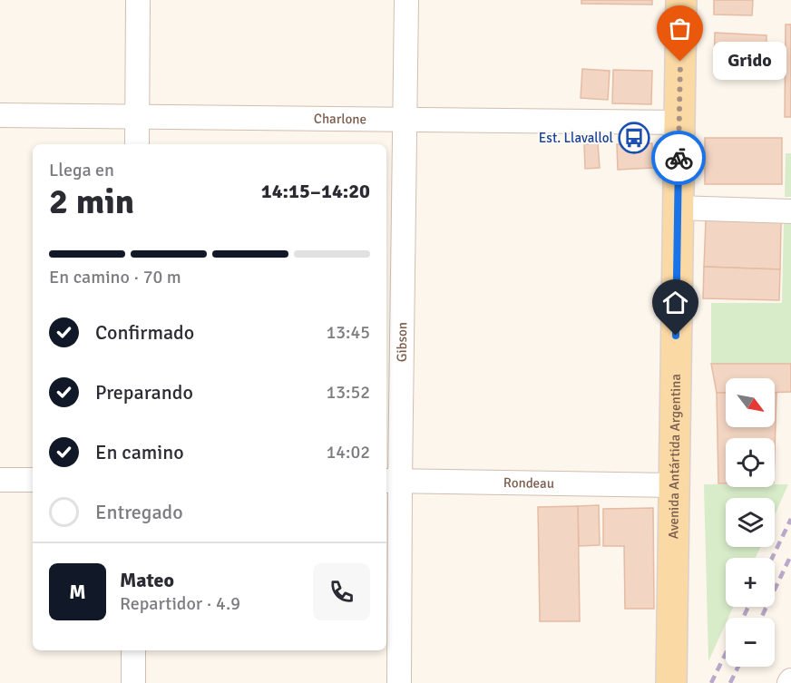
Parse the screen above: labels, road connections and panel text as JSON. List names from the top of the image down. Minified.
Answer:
{"streets":{"main road":["Avenida Antártida Argentina"],"street":["Charlone","Gibson","Rondeau"]},"crossings":[["Charlone","Gibson"],["Charlone","Avenida Antártida Argentina"],["Gibson","Rondeau"],["Avenida Antártida Argentina","Rondeau"]],"places":{"other":["Grido"],"bus stop":["Est. Llavallol"]},"north":"bottom right","page":{"bubble":"Grido","heading":["2 min","Llega en","14:15–14:20"],"panel":["Mateo","Repartidor · 4.9"],"bar":"En camino · 70 m","list":[["Confirmado","13:45"],["Preparando","13:52"],["En camino","14:02"],"Entregado"],"map_buttons":["+","−"],"round":"M"}}
